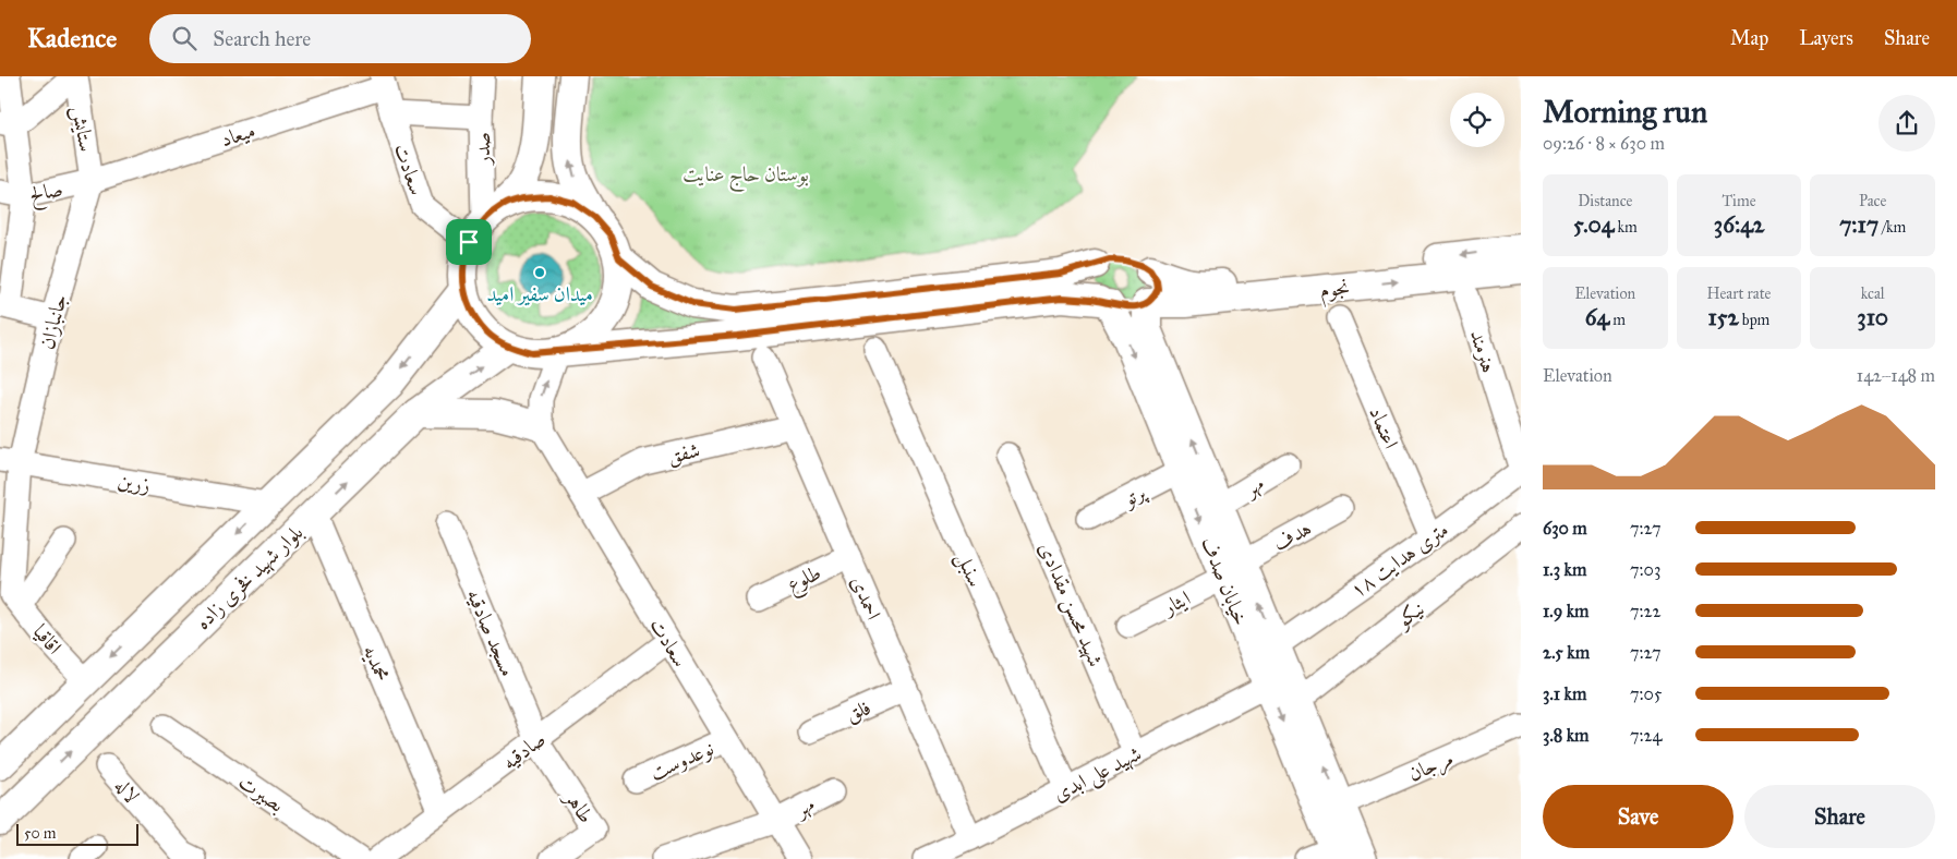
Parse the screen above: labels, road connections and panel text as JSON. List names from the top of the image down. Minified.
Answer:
{"streets":{"main road":["نجوم","بلوار شهید فخری زاده","خیابان صدف"],"street":["ستایش","میعاد","صدر","سعادت","صالح","جانبازان","هنرمند","اعتماد","شفق","زرین","مهر","پرتو","هدف","۱۸ متری هدایت","سنبل","طلوع","احمدی","ایثار","شهید محسن مقدادی","نیکو","مسجد صادقیه","اقاقیا","محمدیه","فلق","صادقیه","نوعدوست","مرجان","شهید علی ابدی","لاله","بصیرت","طاهر"]},"crossings":[["ستایش","میعاد"],["ستایش","صالح"],["ستایش","جانبازان"],["میعاد","سعادت"],["میعاد","صالح"],["میعاد","جانبازان"],["صدر","سعادت"],["صدر","بلوار شهید فخری زاده"],["سعادت","شفق"],["سعادت","مهر"],["سعادت","بلوار شهید فخری زاده"],["سعادت","صادقیه"],["سعادت","نوعدوست"],["صالح","جانبازان"],["نجوم","خیابان صدف"],["جانبازان","زرین"],["جانبازان","اقاقیا"],["هنرمند","۱۸ متری هدایت"],["اعتماد","۱۸ متری هدایت"],["شفق","احمدی"],["زرین","بلوار شهید فخری زاده"],["زرین","اقاقیا"],["مهر","خیابان صدف"],["پرتو","خیابان صدف"],["هدف","خیابان صدف"],["هدف","ایثار"],["۱۸ متری هدایت","خیابان صدف"],["سنبل","شهید علی ابدی"],["بلوار شهید فخری زاده","اقاقیا"],["بلوار شهید فخری زاده","محمدیه"],["طلوع","احمدی"],["خیابان صدف","ایثار"],["خیابان صدف","نیکو"],["خیابان صدف","مرجان"],["خیابان صدف","شهید علی ابدی"],["احمدی","فلق"],["احمدی","شهید علی ابدی"],["شهید محسن مقدادی","شهید علی ابدی"],["مسجد صادقیه","صادقیه"],["مسجد صادقیه","طاهر"],["محمدیه","صادقیه"],["صادقیه","طاهر"]],"parks":["بوستان حاج عنایت"],"places":["میدان سفیر امید"],"scale_bar":"50 m","page":{"header":"Kadence","search":"Search here","nav":["Map","Layers","Share"],"heading":["Morning run","09:26 · 8 × 630 m"],"stats":[["Distance","5.04 km"],["Time","36:42"],["Pace","7:17 /km"],["Elevation","64 m"],["Heart rate","152 bpm"],["kcal","310"]],"chart":["Elevation","142–148 m"],"list":[{"name":"630 m","note":"7:27"},{"name":"1.3 km","note":"7:03"},{"name":"1.9 km","note":"7:22"},{"name":"2.5 km","note":"7:27"},{"name":"3.1 km","note":"7:05"},{"name":"3.8 km","note":"7:24"}],"buttons":["Save","Share"],"scale":"50 m"}}
